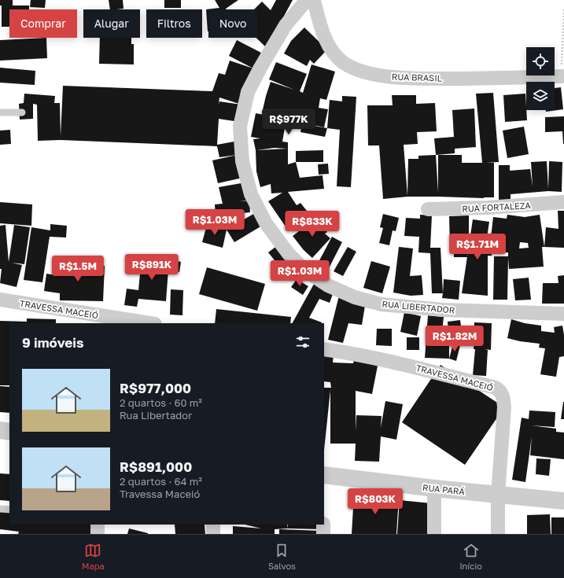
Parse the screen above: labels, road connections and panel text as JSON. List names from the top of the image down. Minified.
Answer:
{"streets":{"street":["RUA BRASIL","RUA FORTALEZA","RUA LIBERTADOR","TRAVESSA MACEIÓ","RUA PARÁ"]},"crossings":[["TRAVESSA MACEIÓ","RUA PARÁ"]],"page":{"chip":["Comprar","Alugar","Filtros","Novo"],"price":["R$977K","R$1.03M","R$833K","R$1.71M","R$891K","R$1.5M","R$1.03M","R$1.82M","R$803K"],"heading":"9 imóveis","list":[{"name":"R$977,000","note":"2 quartos · 60 m² · Rua Libertador"},{"name":"R$891,000","note":"2 quartos · 64 m² · Travessa Maceió"}],"tabs":["Mapa","Salvos","Início"]}}
